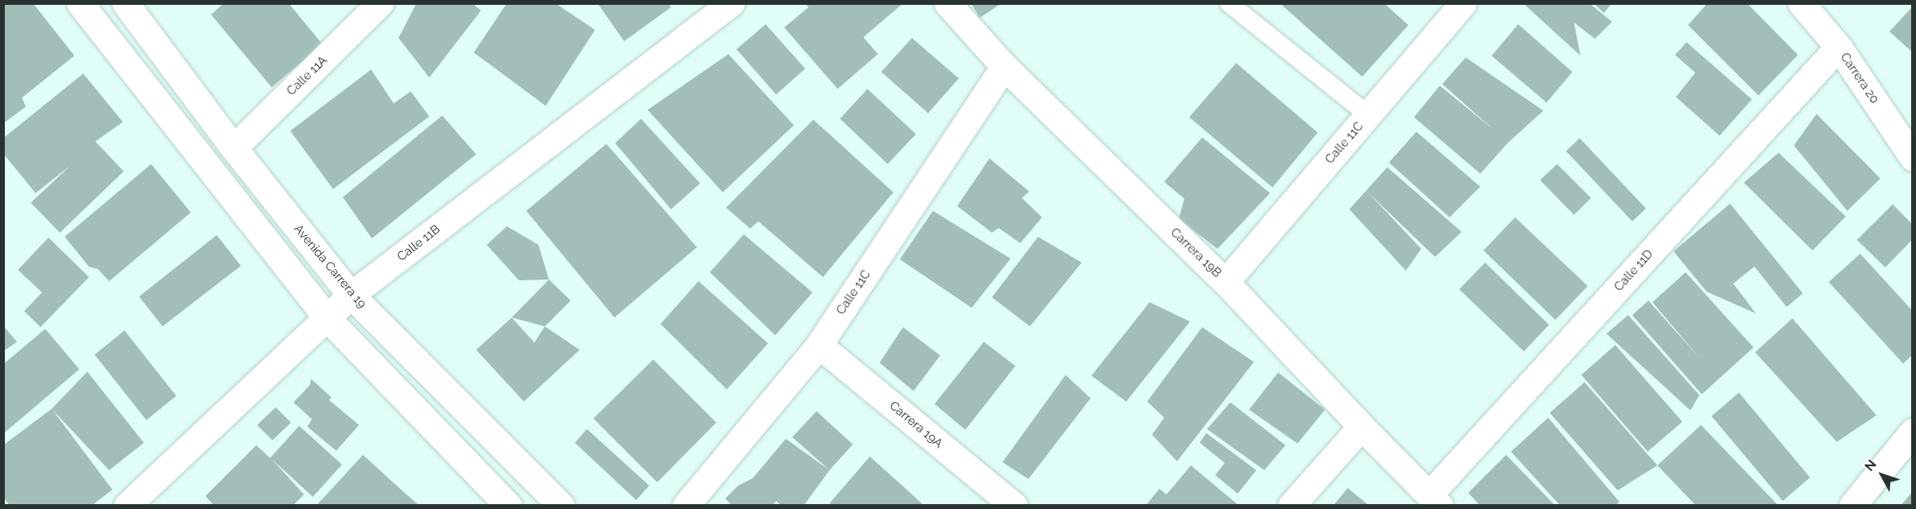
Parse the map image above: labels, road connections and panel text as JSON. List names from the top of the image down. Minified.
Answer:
{"streets":{"street":["Calle 11A","Carrera 20","Calle 11C","Calle 11B","Carrera 19B","Avenida Carrera 19","Calle 11D","Carrera 19A"]},"crossings":[["Calle 11A","Avenida Carrera 19"],["Carrera 20","Calle 11D"],["Calle 11C","Carrera 19B"],["Calle 11C","Carrera 19A"],["Calle 11B","Avenida Carrera 19"],["Carrera 19B","Calle 11D"]],"north":"top left"}
